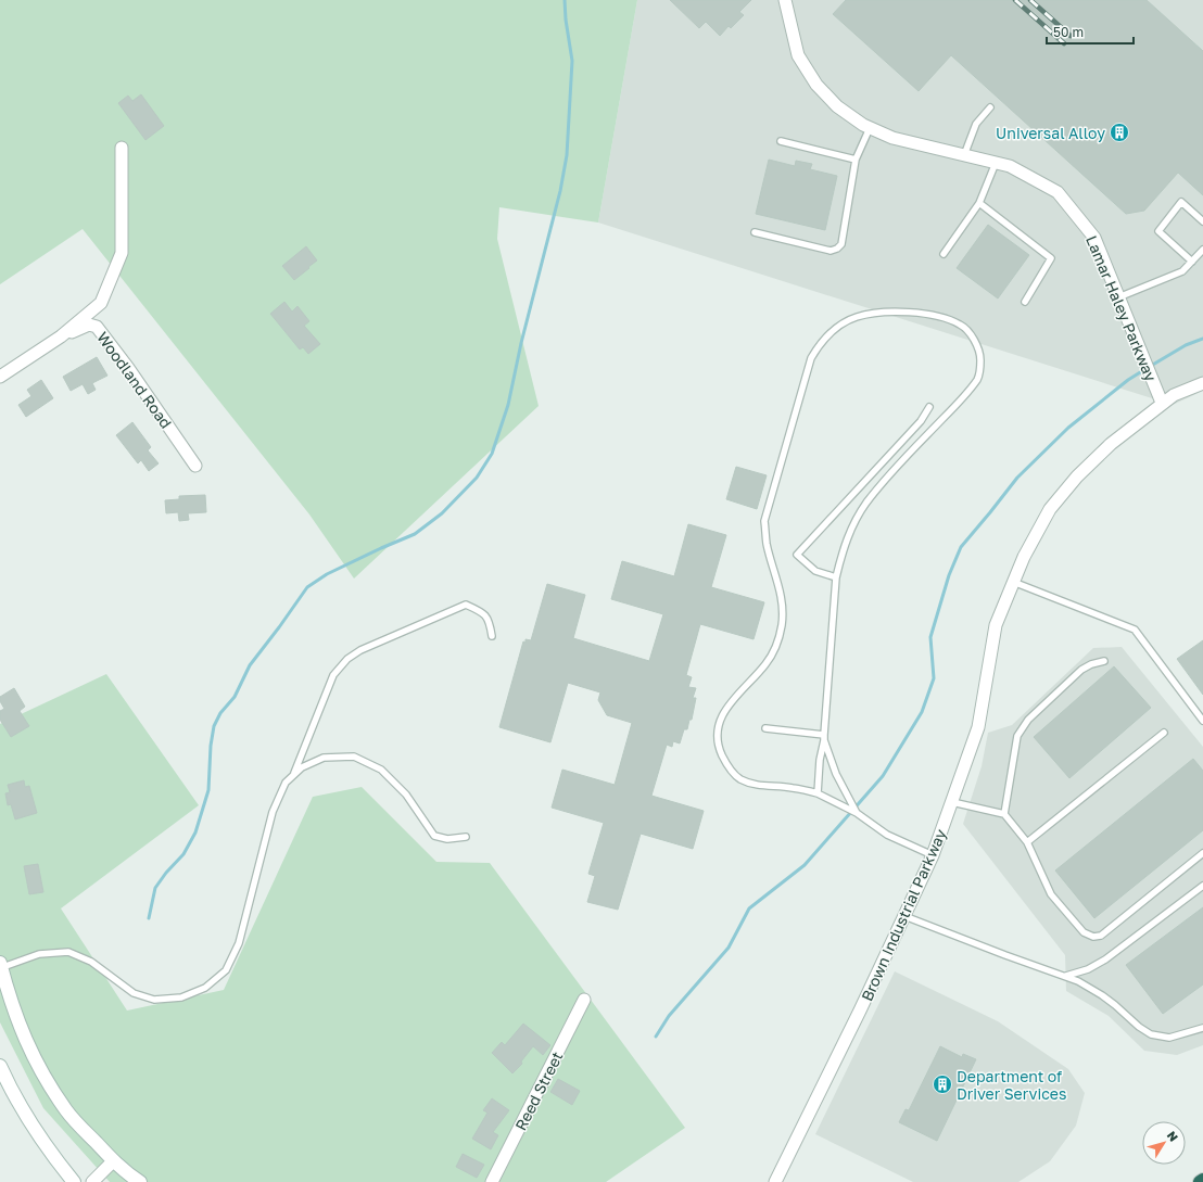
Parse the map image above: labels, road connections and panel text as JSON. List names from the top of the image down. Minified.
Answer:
{"streets":{"street":["Lamar Haley Parkway","Woodland Road","Brown Industrial Parkway","Reed Street"]},"crossings":[["Lamar Haley Parkway","Brown Industrial Parkway"]],"places":{"building":["Universal Alloy","Department of Driver Services"]},"scale_bar":"50 m","north":"top right"}
